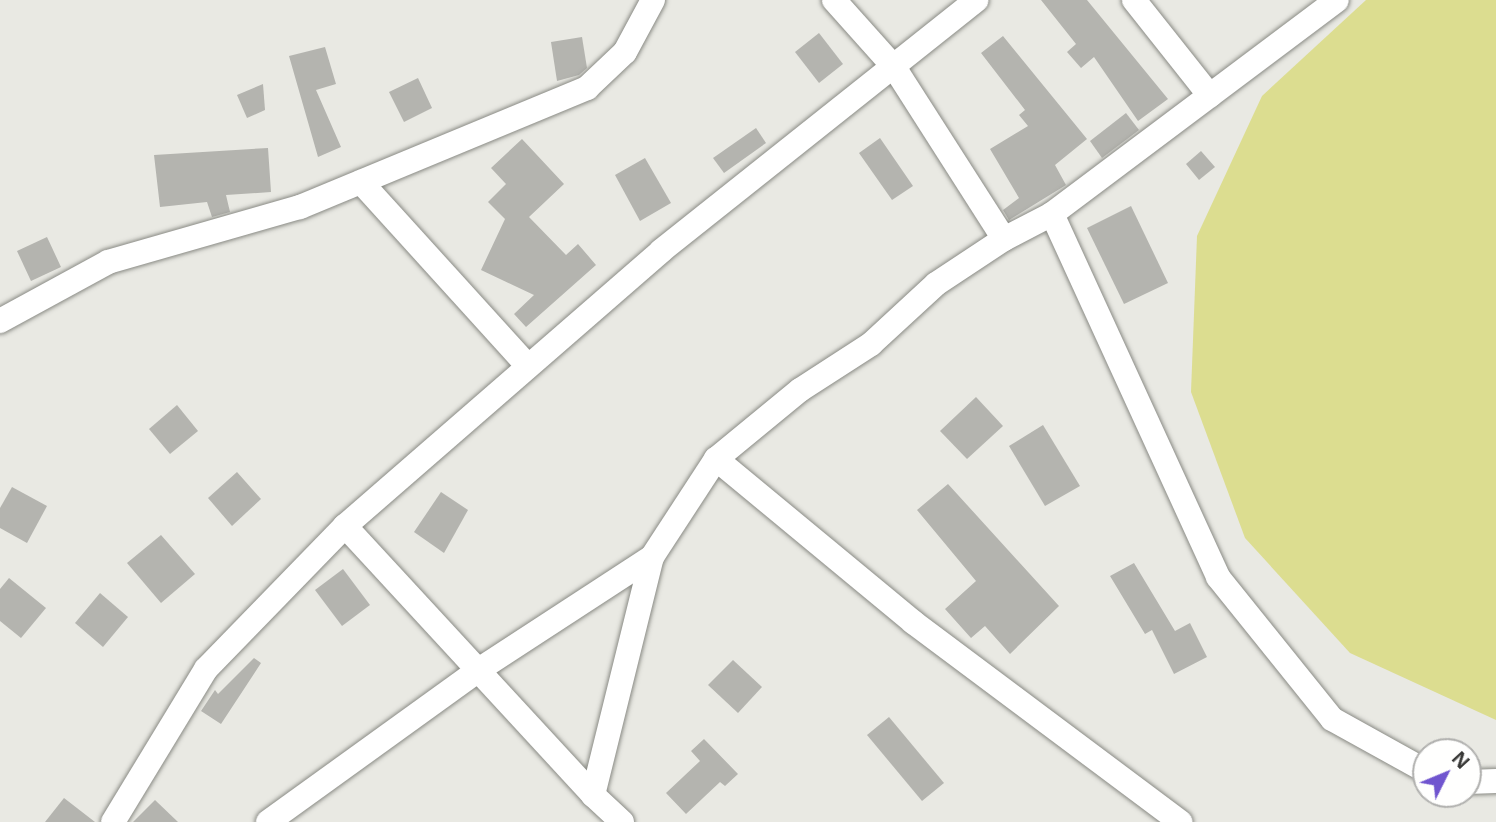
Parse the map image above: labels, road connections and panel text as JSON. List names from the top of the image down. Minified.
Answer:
{"north":"top right"}
